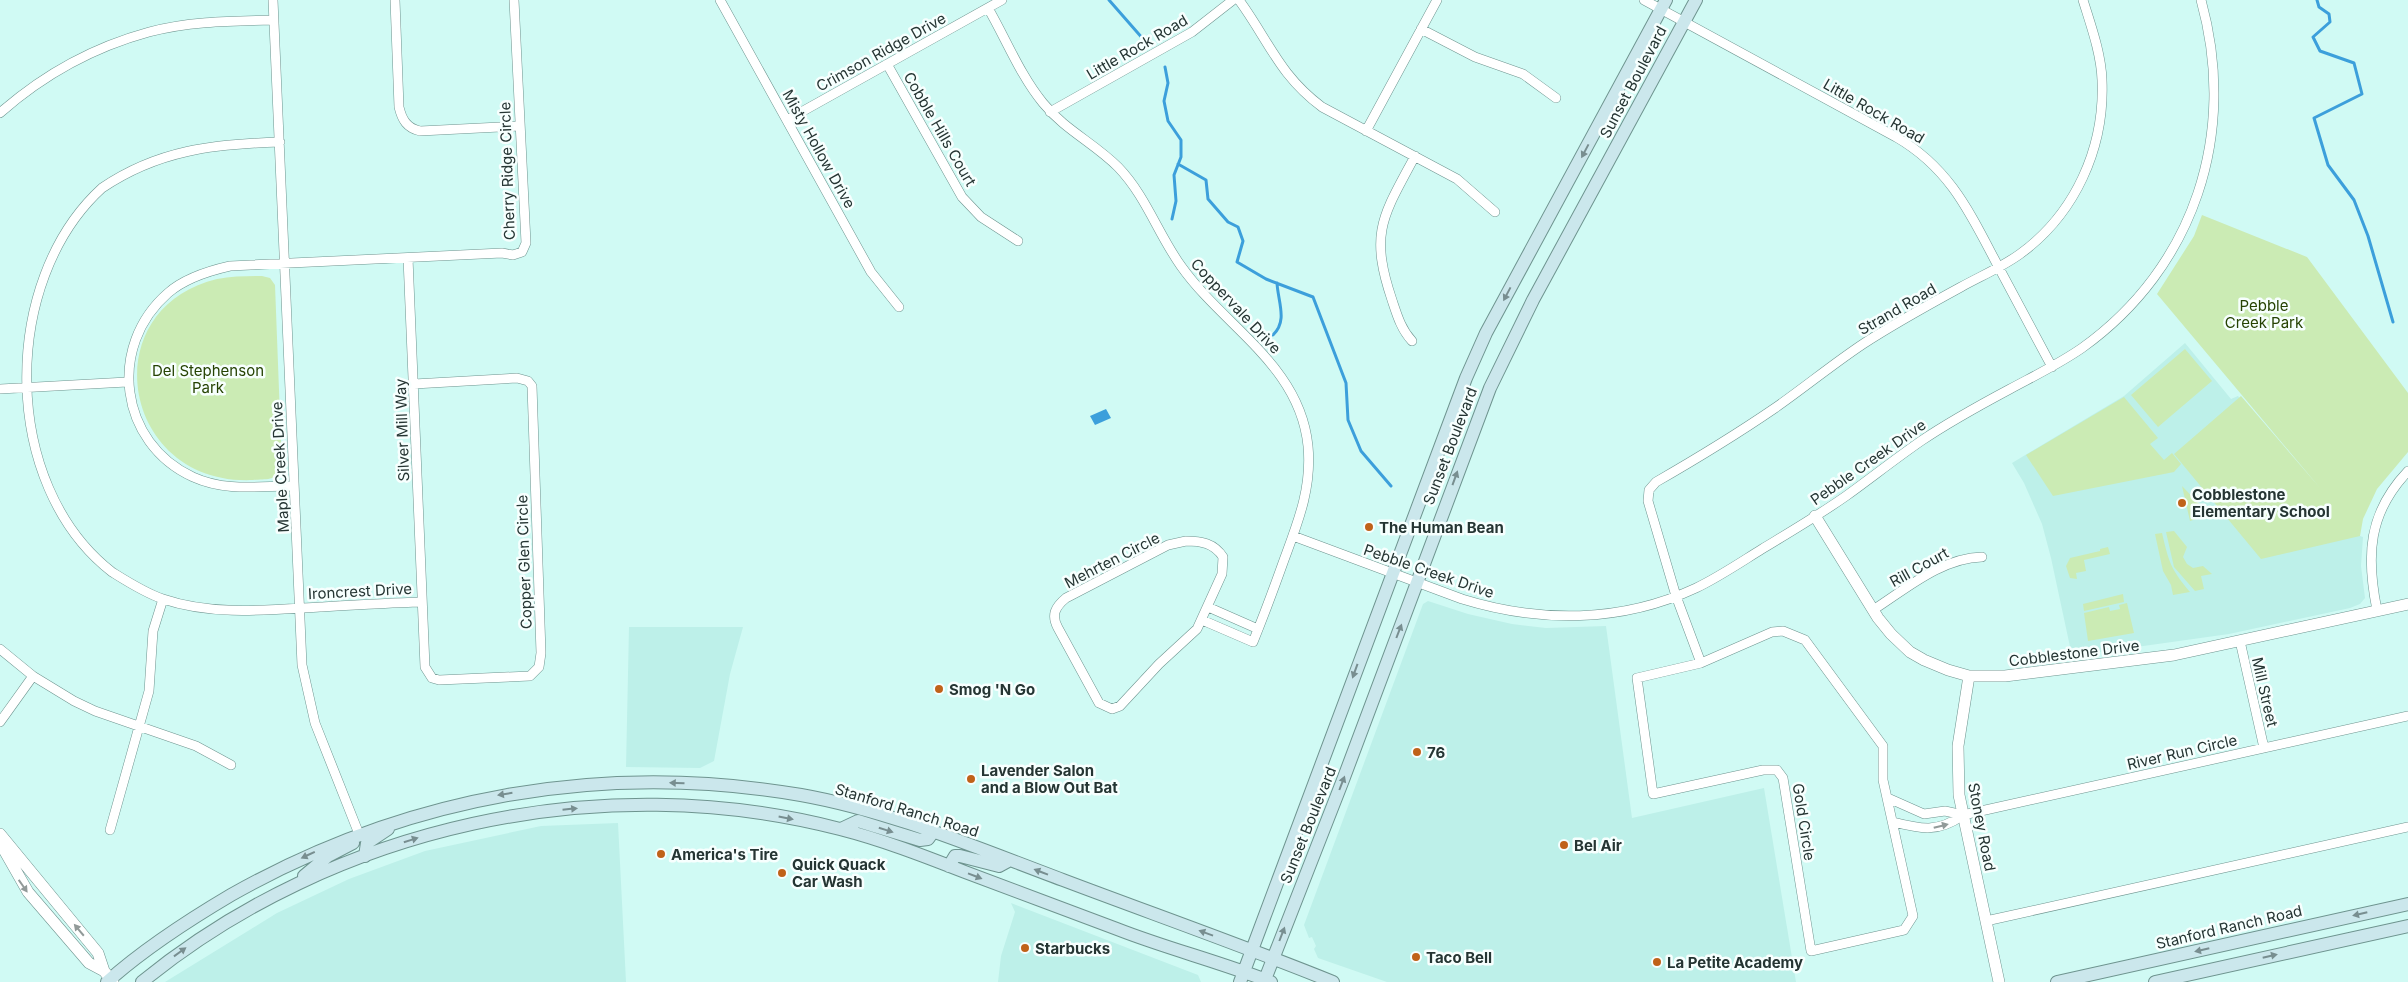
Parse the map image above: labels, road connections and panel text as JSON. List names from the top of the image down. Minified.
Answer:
{"streets":{"main road":["Sunset Boulevard","Stanford Ranch Road"],"street":["Little Rock Road","Crimson Ridge Drive","Cobble Hills Court","Misty Hollow Drive","Cherry Ridge Circle","Coppervale Drive","Strand Road","Silver Mill Way","Pebble Creek Drive","Maple Creek Drive","Mehrten Circle","Copper Glen Circle","Rill Court","Ironcrest Drive","Cobblestone Drive","Mill Street","River Run Circle","Gold Circle","Stoney Road"]},"crossings":[["Little Rock Road","Sunset Boulevard"],["Little Rock Road","Coppervale Drive"],["Little Rock Road","Strand Road"],["Little Rock Road","Pebble Creek Drive"],["Crimson Ridge Drive","Cobble Hills Court"],["Crimson Ridge Drive","Misty Hollow Drive"],["Crimson Ridge Drive","Coppervale Drive"],["Sunset Boulevard","Pebble Creek Drive"],["Sunset Boulevard","Stanford Ranch Road"],["Cherry Ridge Circle","Silver Mill Way"],["Cherry Ridge Circle","Maple Creek Drive"],["Coppervale Drive","Pebble Creek Drive"],["Strand Road","Pebble Creek Drive"],["Silver Mill Way","Copper Glen Circle"],["Silver Mill Way","Ironcrest Drive"],["Pebble Creek Drive","Cobblestone Drive"],["Maple Creek Drive","Ironcrest Drive"],["Maple Creek Drive","Stanford Ranch Road"],["Copper Glen Circle","Ironcrest Drive"],["Rill Court","Cobblestone Drive"],["Cobblestone Drive","Mill Street"],["Cobblestone Drive","Stoney Road"],["Mill Street","River Run Circle"],["River Run Circle","Stoney Road"]],"parks":["Pebble Creek Park","Del Stephenson Park"],"places":["Cobblestone Elementary School","The Human Bean","Smog 'N Go","76","Lavender Salon and a Blow Out Bat","Bel Air","America's Tire","Quick Quack Car Wash","Starbucks","Taco Bell","La Petite Academy"]}
